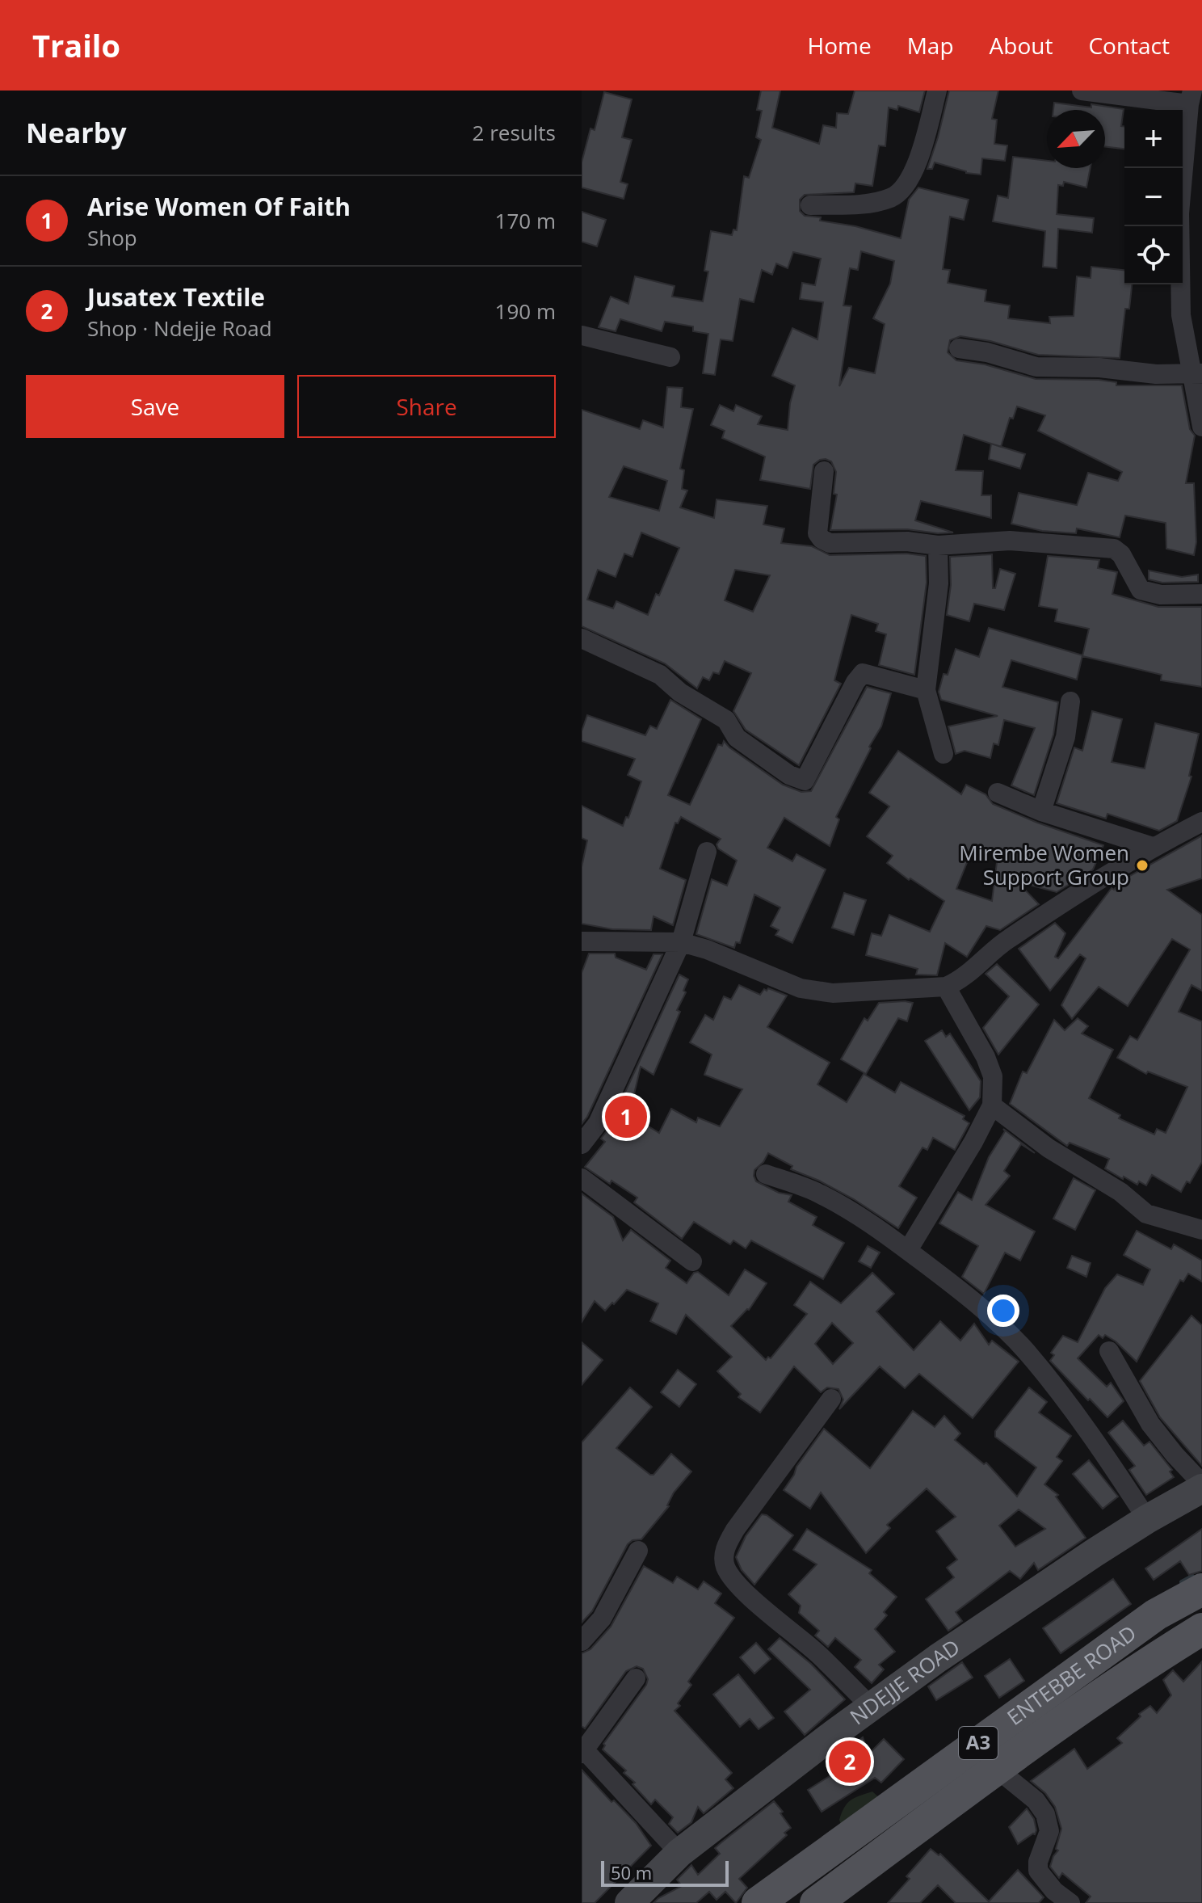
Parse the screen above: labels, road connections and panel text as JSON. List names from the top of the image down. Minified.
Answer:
{"streets":{"main road":["ENTEBBE ROAD","A3"],"street":["NDEJJE ROAD"]},"places":["Mirembe Women Support Group"],"scale_bar":"50 m","north":"bottom left","page":{"header":"Trailo","nav":["Home","Map","About","Contact"],"heading":["Nearby","2 results"],"map_buttons":["+","−"],"list":[{"mark":"1","name":"Arise Women Of Faith","note":"Shop","value":"170 m"},{"mark":"2","name":"Jusatex Textile","note":"Shop · Ndejje Road","value":"190 m"}],"buttons":["Save","Share"],"pins":["1","2"],"scale":"50 m"}}
